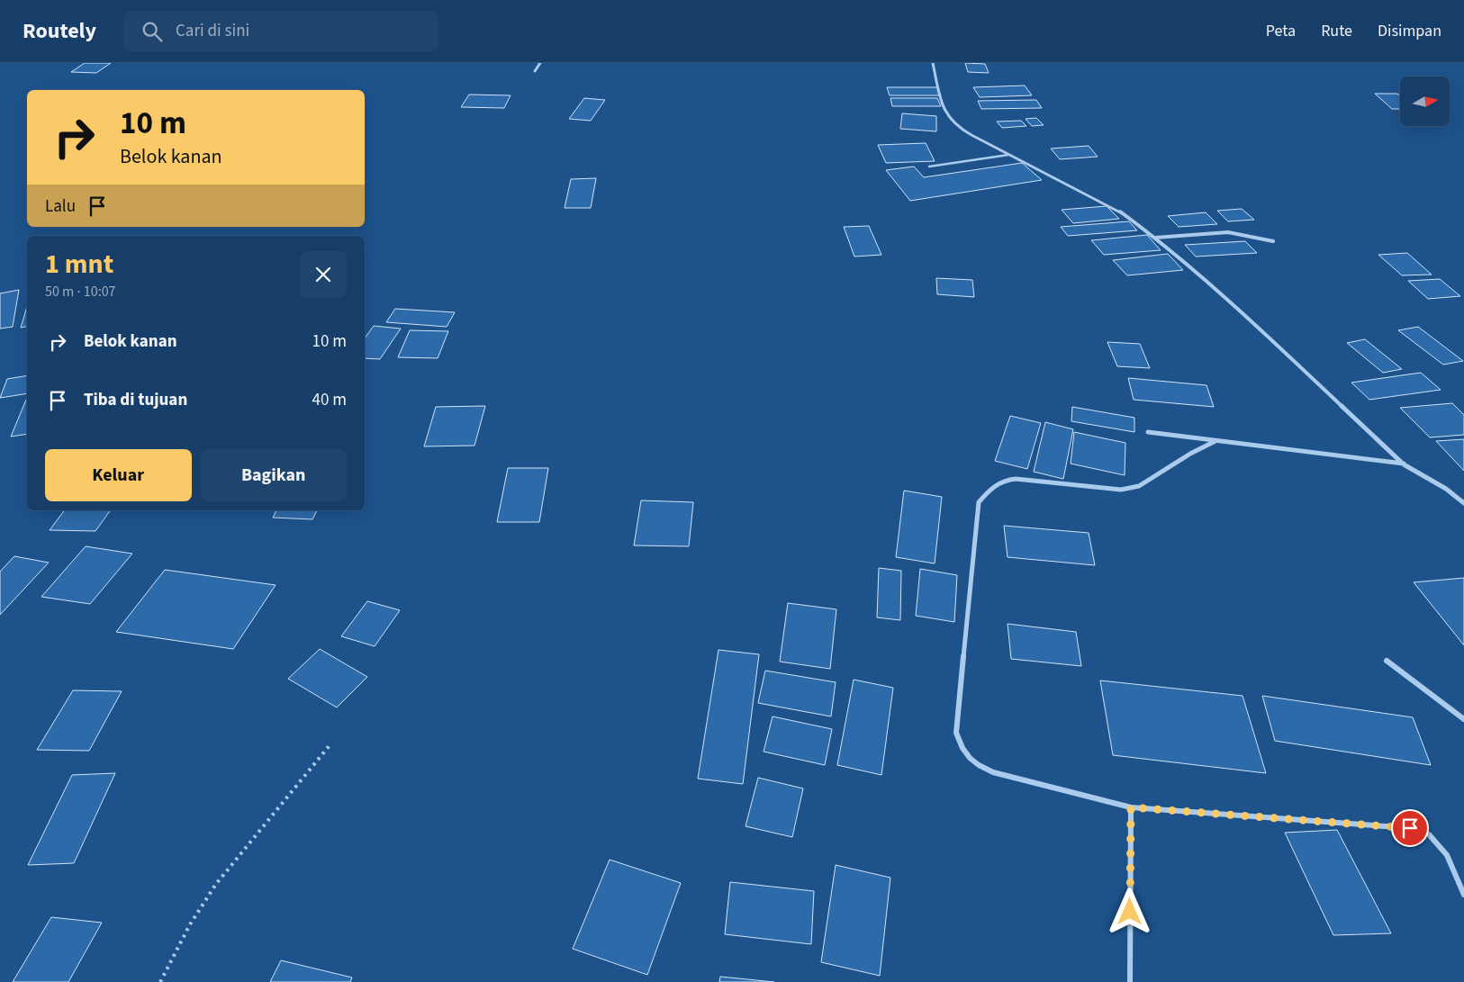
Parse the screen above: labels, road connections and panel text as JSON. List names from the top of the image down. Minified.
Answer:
{"north":"right","page":{"header":"Routely","search":"Cari di sini","nav":["Peta","Rute","Disimpan"],"turn":["10 m","Belok kanan"],"then":"Lalu","heading":["1 mnt","50 m · 10:07"],"list":[{"name":"Belok kanan","value":"10 m"},{"name":"Tiba di tujuan","value":"40 m"}],"buttons":["Keluar","Bagikan"]}}
